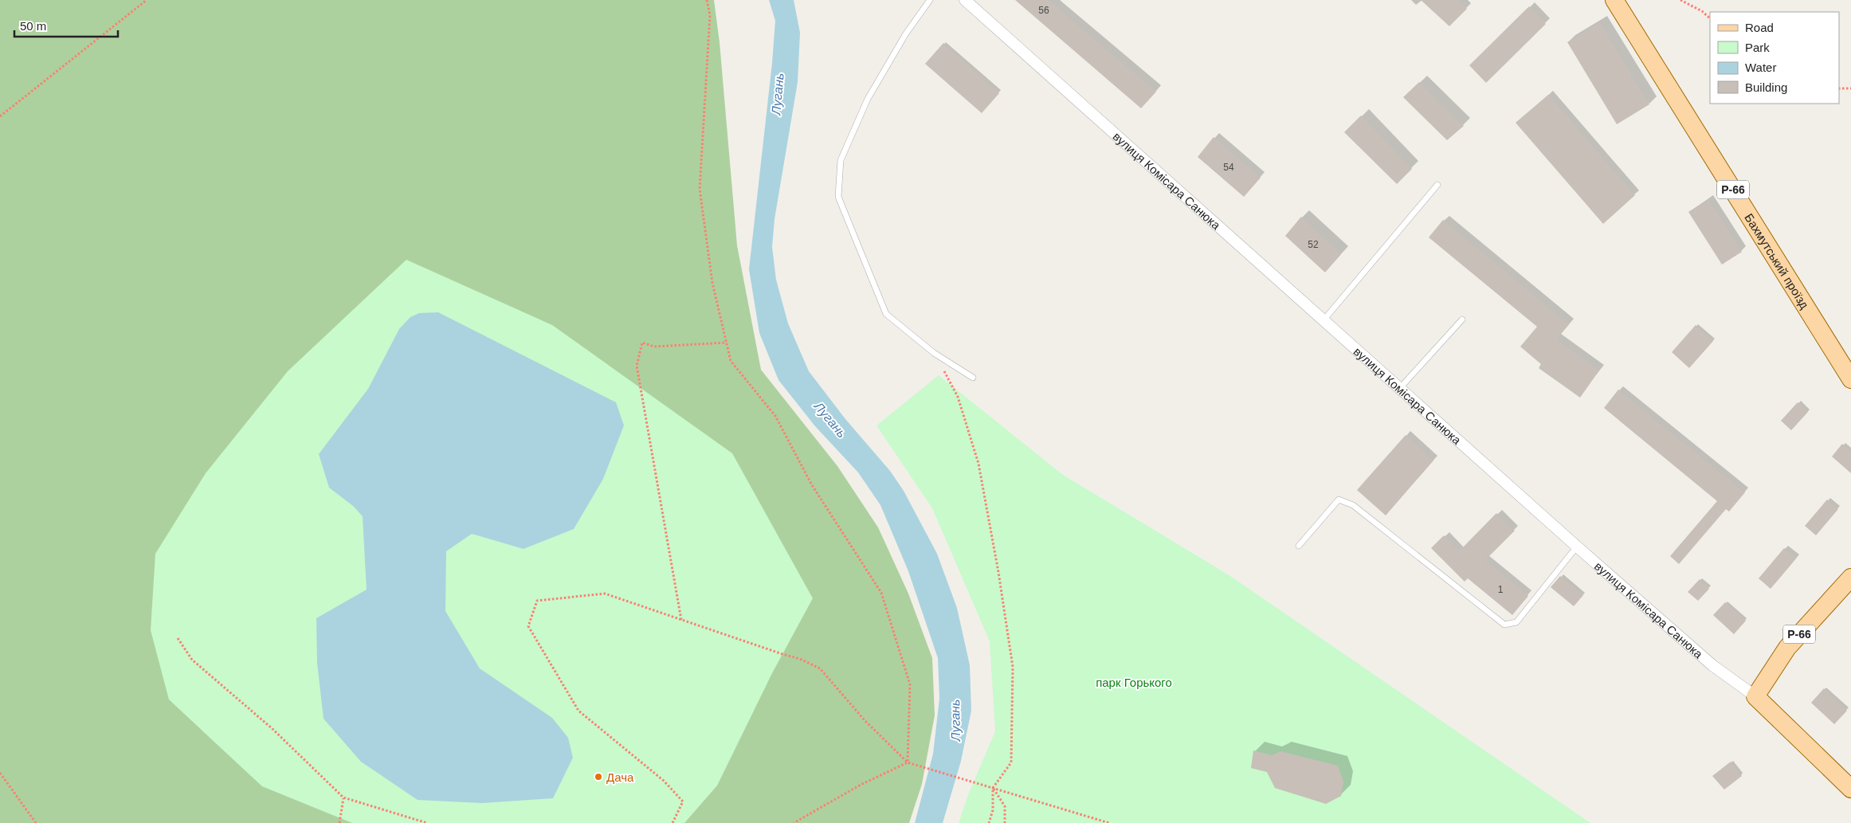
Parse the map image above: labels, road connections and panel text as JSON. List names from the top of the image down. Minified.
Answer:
{"streets":{"main road":["вулиця Комісара Санюка","Р-66","Бахмутський проїзд"]},"crossings":[["вулиця Комісара Санюка","Р-66"]],"water":["Лугань"],"parks":["парк Горького"],"places":["Дача"],"house_numbers":["56","54","52","1"],"legend":["Road","Park","Water","Building"],"scale_bar":"50 m"}
